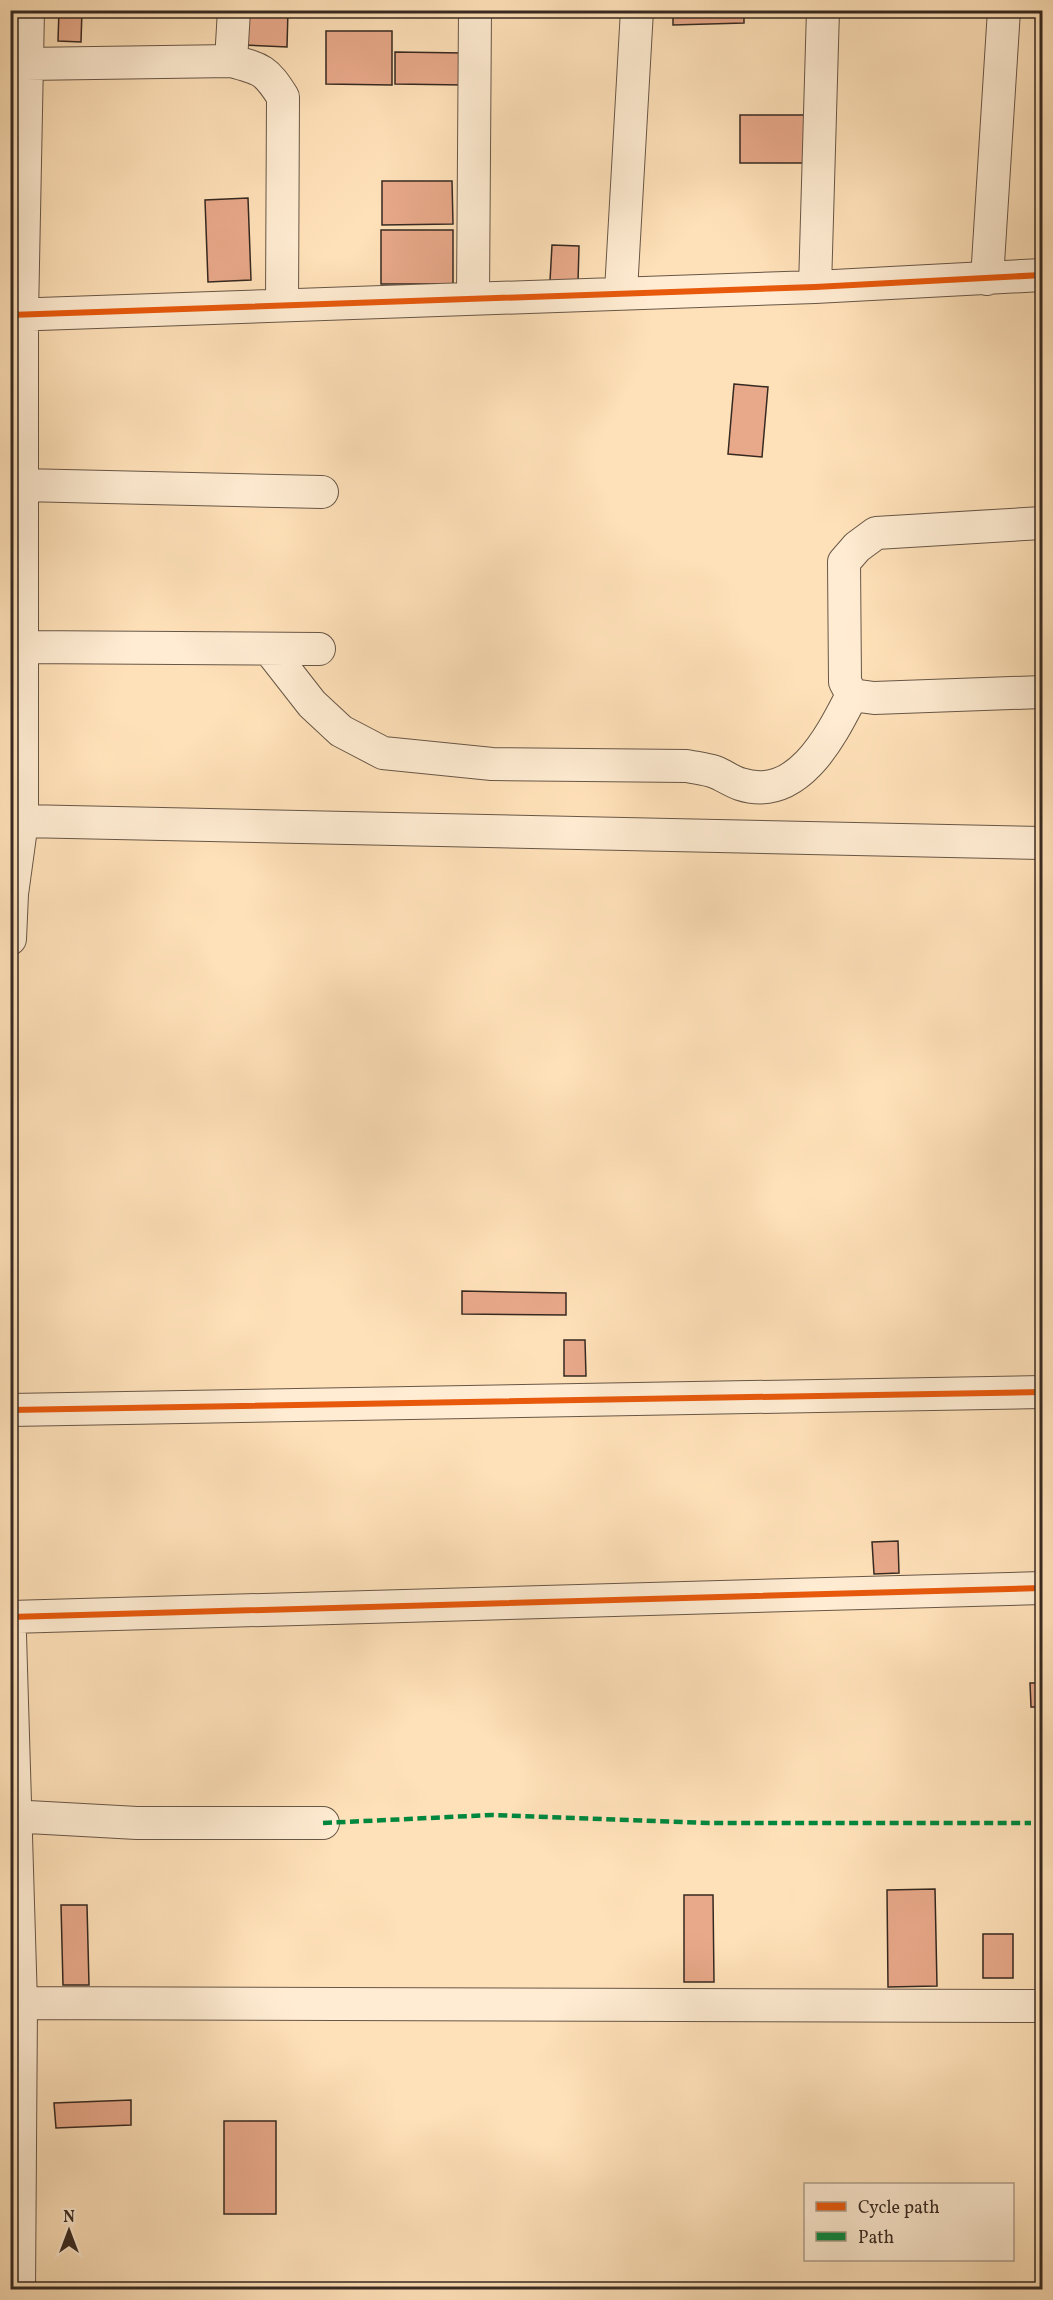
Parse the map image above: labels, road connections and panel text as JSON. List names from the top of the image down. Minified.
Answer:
{"legend":["Cycle path","Path"],"north":"top"}
